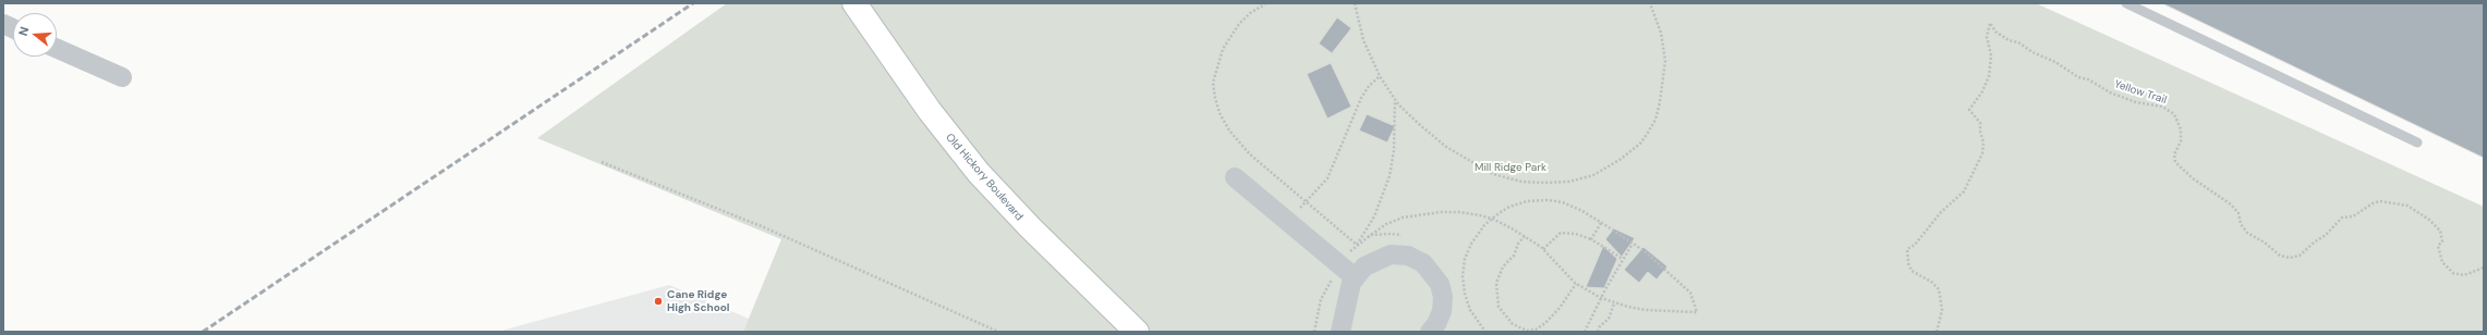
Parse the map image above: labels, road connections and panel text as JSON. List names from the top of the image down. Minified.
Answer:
{"streets":{"main road":["Old Hickory Boulevard"],"path":["Yellow Trail"]},"parks":["Mill Ridge Park"],"places":["Cane Ridge High School"],"north":"left"}
